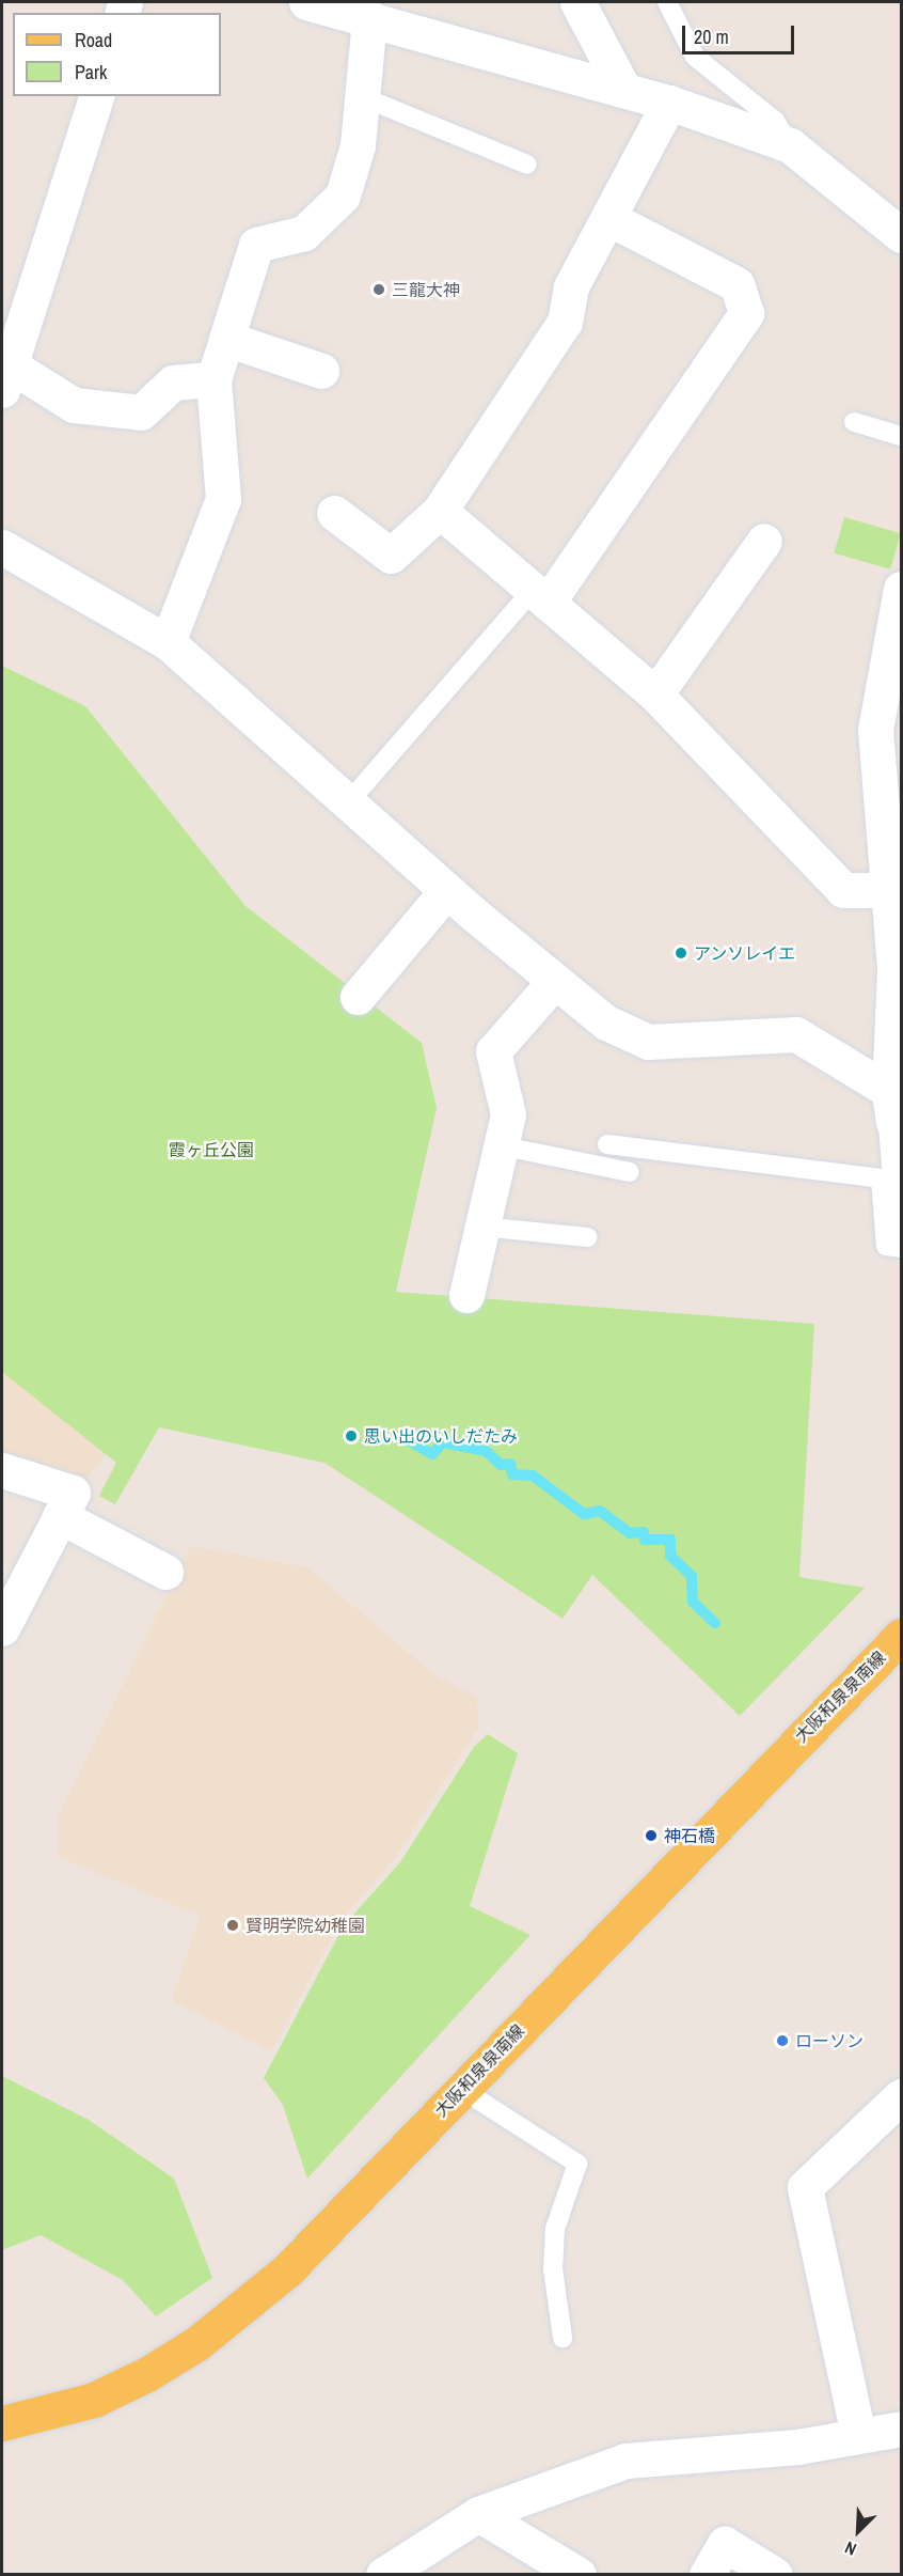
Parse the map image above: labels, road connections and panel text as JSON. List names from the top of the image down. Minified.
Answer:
{"streets":{"main road":["大阪和泉泉南線"]},"parks":["霞ヶ丘公園"],"places":["三龍大神","アンソレイエ","思い出のいしだたみ","神石橋","賢明学院幼稚園","ローソン"],"legend":["Road","Park"],"scale_bar":"20 m","north":"bottom left"}
